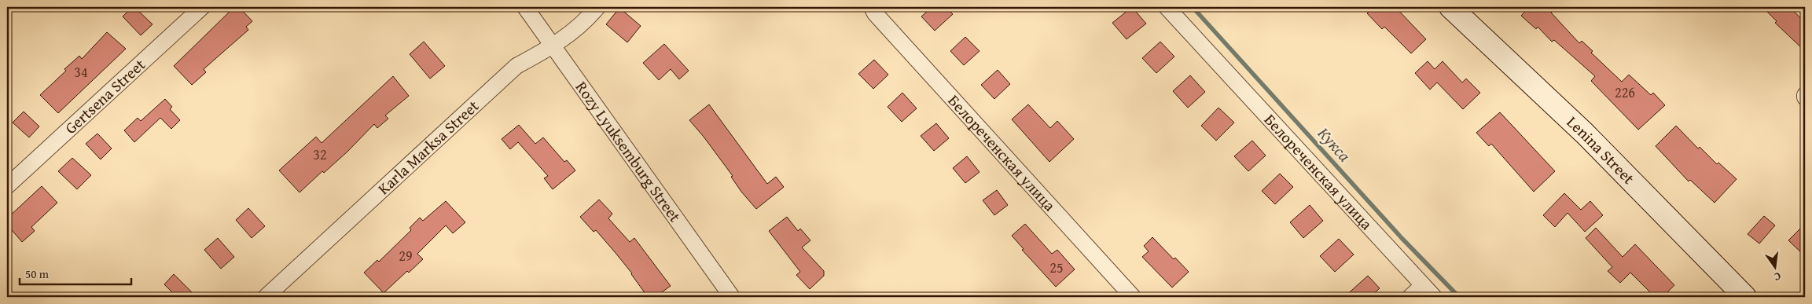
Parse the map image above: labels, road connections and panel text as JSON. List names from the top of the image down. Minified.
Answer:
{"streets":{"street":["Gertsena Street","Karla Marksa Street","Lenina Street","Rozy Lyuksemburg Street","Белореченская улица"]},"crossings":[["Karla Marksa Street","Rozy Lyuksemburg Street"]],"water":["Кукса"],"house_numbers":["34","226","32","29","25"],"scale_bar":"50 m","north":"bottom"}
